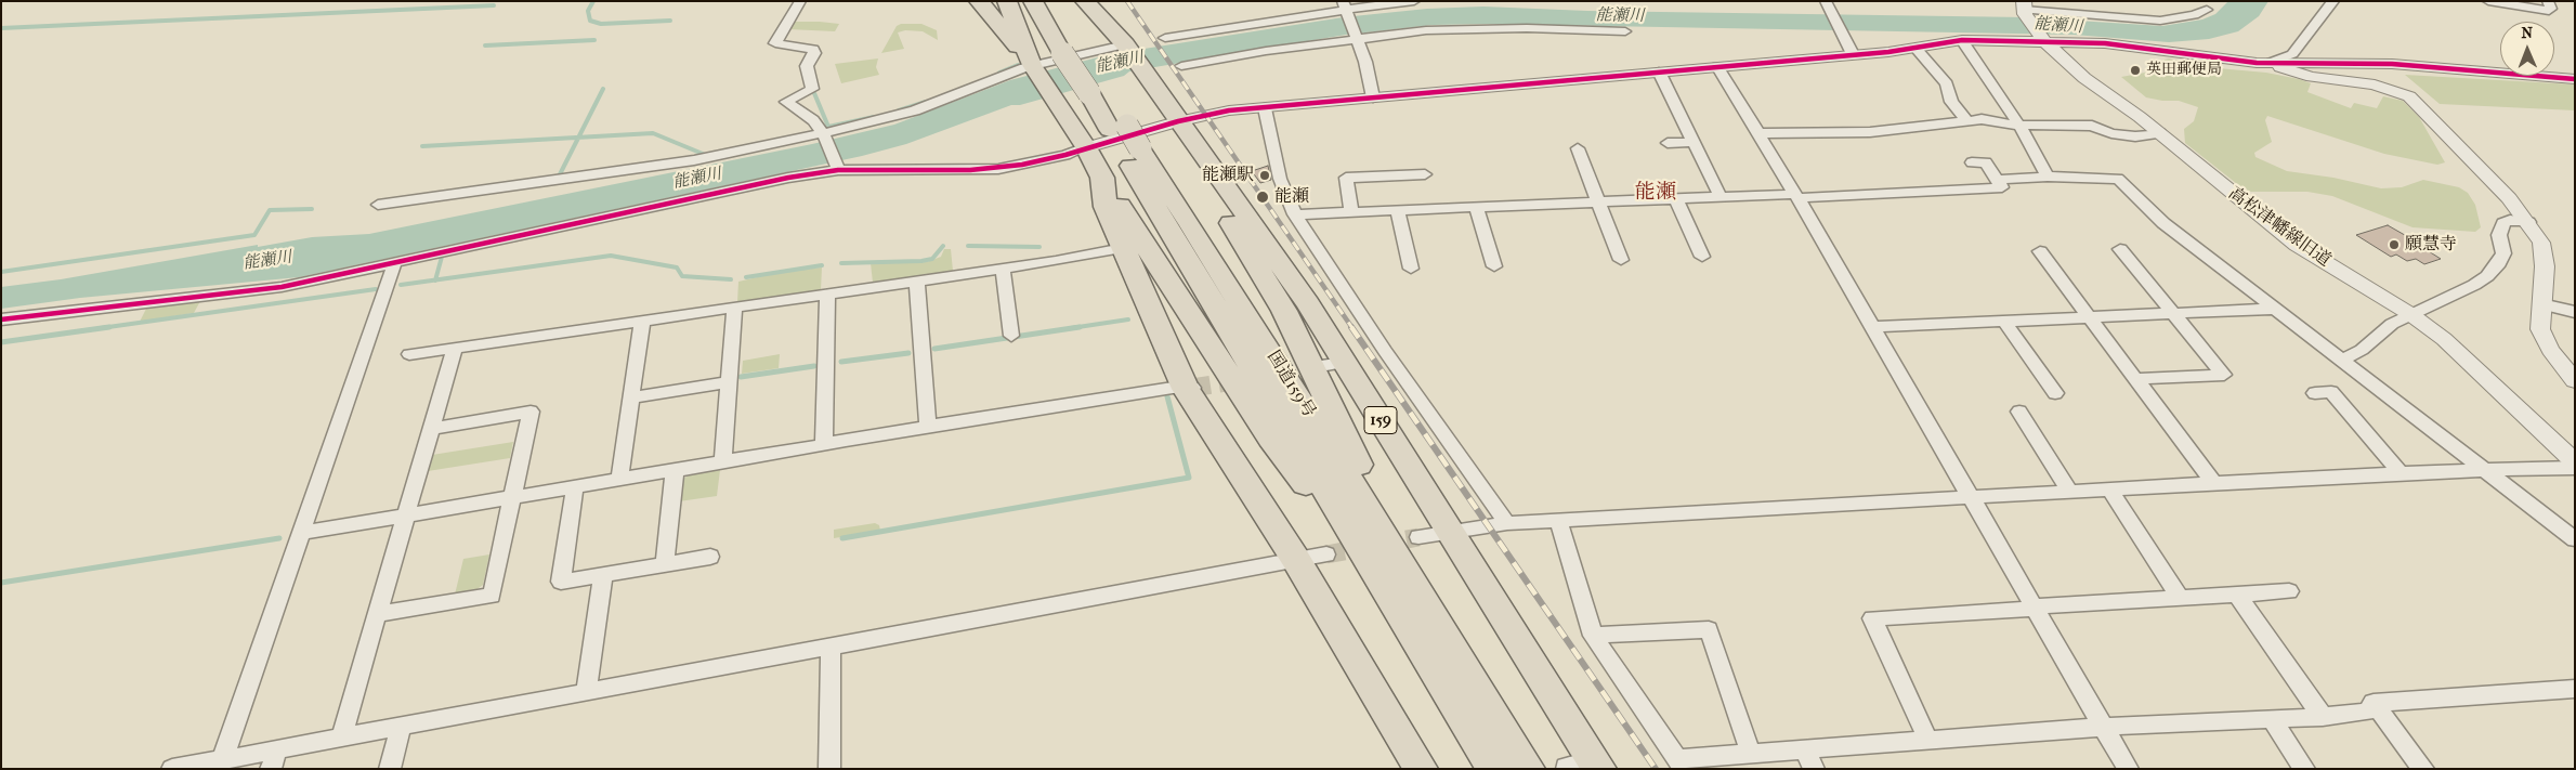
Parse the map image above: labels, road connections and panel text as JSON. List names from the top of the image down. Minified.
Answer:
{"streets":{"highway":["国道159号","159"],"street":["高松津幡線旧道"]},"crossings":[["国道159号","159"]],"districts":["能瀬"],"water":["能瀬川"],"places":["英田郵便局","能瀬駅","能瀬","願慧寺"],"north":"top"}
